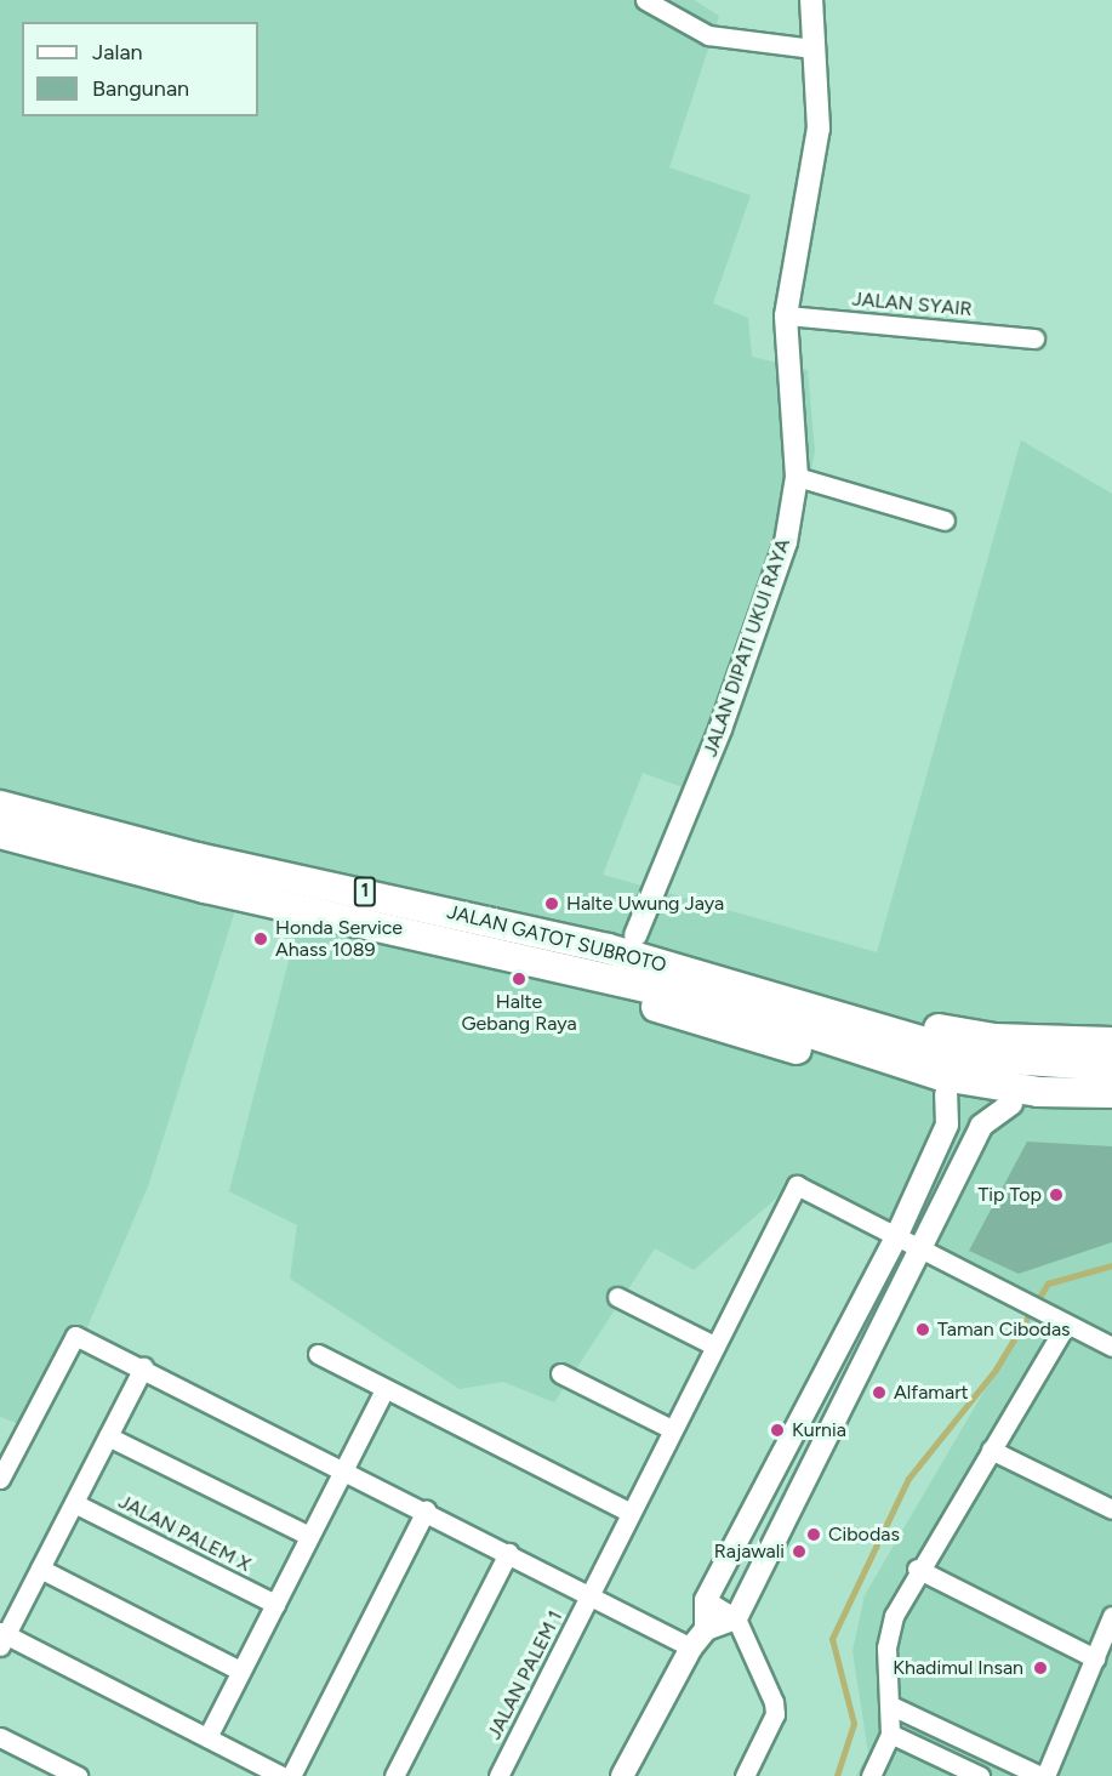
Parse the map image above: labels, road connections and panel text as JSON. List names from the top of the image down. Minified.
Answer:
{"streets":{"highway":["1","JALAN GATOT SUBROTO"],"street":["JALAN SYAIR","JALAN DIPATI UKUI RAYA","JALAN PALEM X","JALAN PALEM 1"]},"crossings":[["JALAN SYAIR","JALAN DIPATI UKUI RAYA"]],"places":["Halte Uwung Jaya","Honda Service Ahass 1089","Halte Gebang Raya","Tip Top","Taman Cibodas","Alfamart","Kurnia","Cibodas","Rajawali","Khadimul Insan"],"legend":["Jalan","Bangunan"]}
